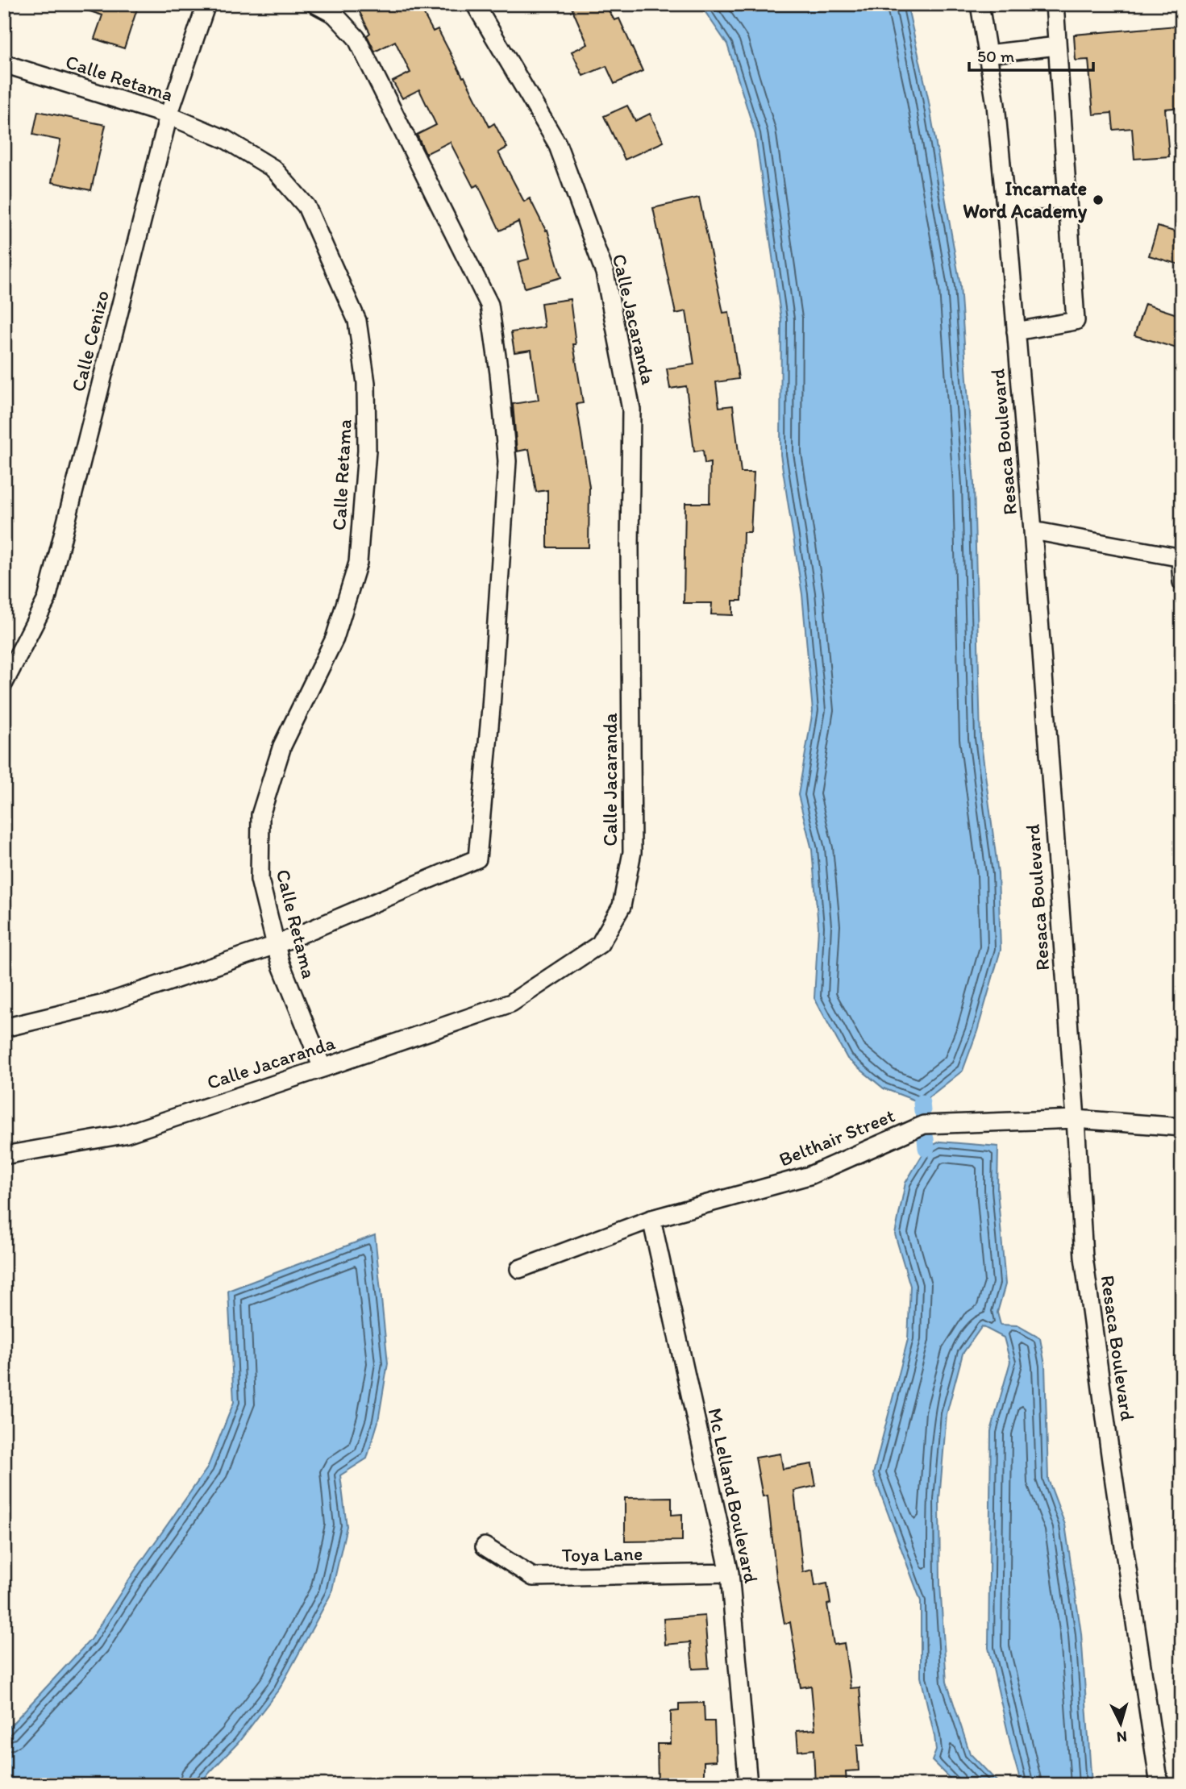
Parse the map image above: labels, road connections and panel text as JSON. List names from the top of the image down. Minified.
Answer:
{"streets":{"street":["Calle Retama","Calle Jacaranda","Calle Cenizo","Resaca Boulevard","Belthair Street","Mc Lelland Boulevard","Toya Lane"]},"crossings":[["Calle Retama","Calle Jacaranda"],["Calle Retama","Calle Cenizo"],["Resaca Boulevard","Belthair Street"],["Belthair Street","Mc Lelland Boulevard"],["Mc Lelland Boulevard","Toya Lane"]],"places":["Incarnate Word Academy"],"scale_bar":"50 m","north":"bottom"}
